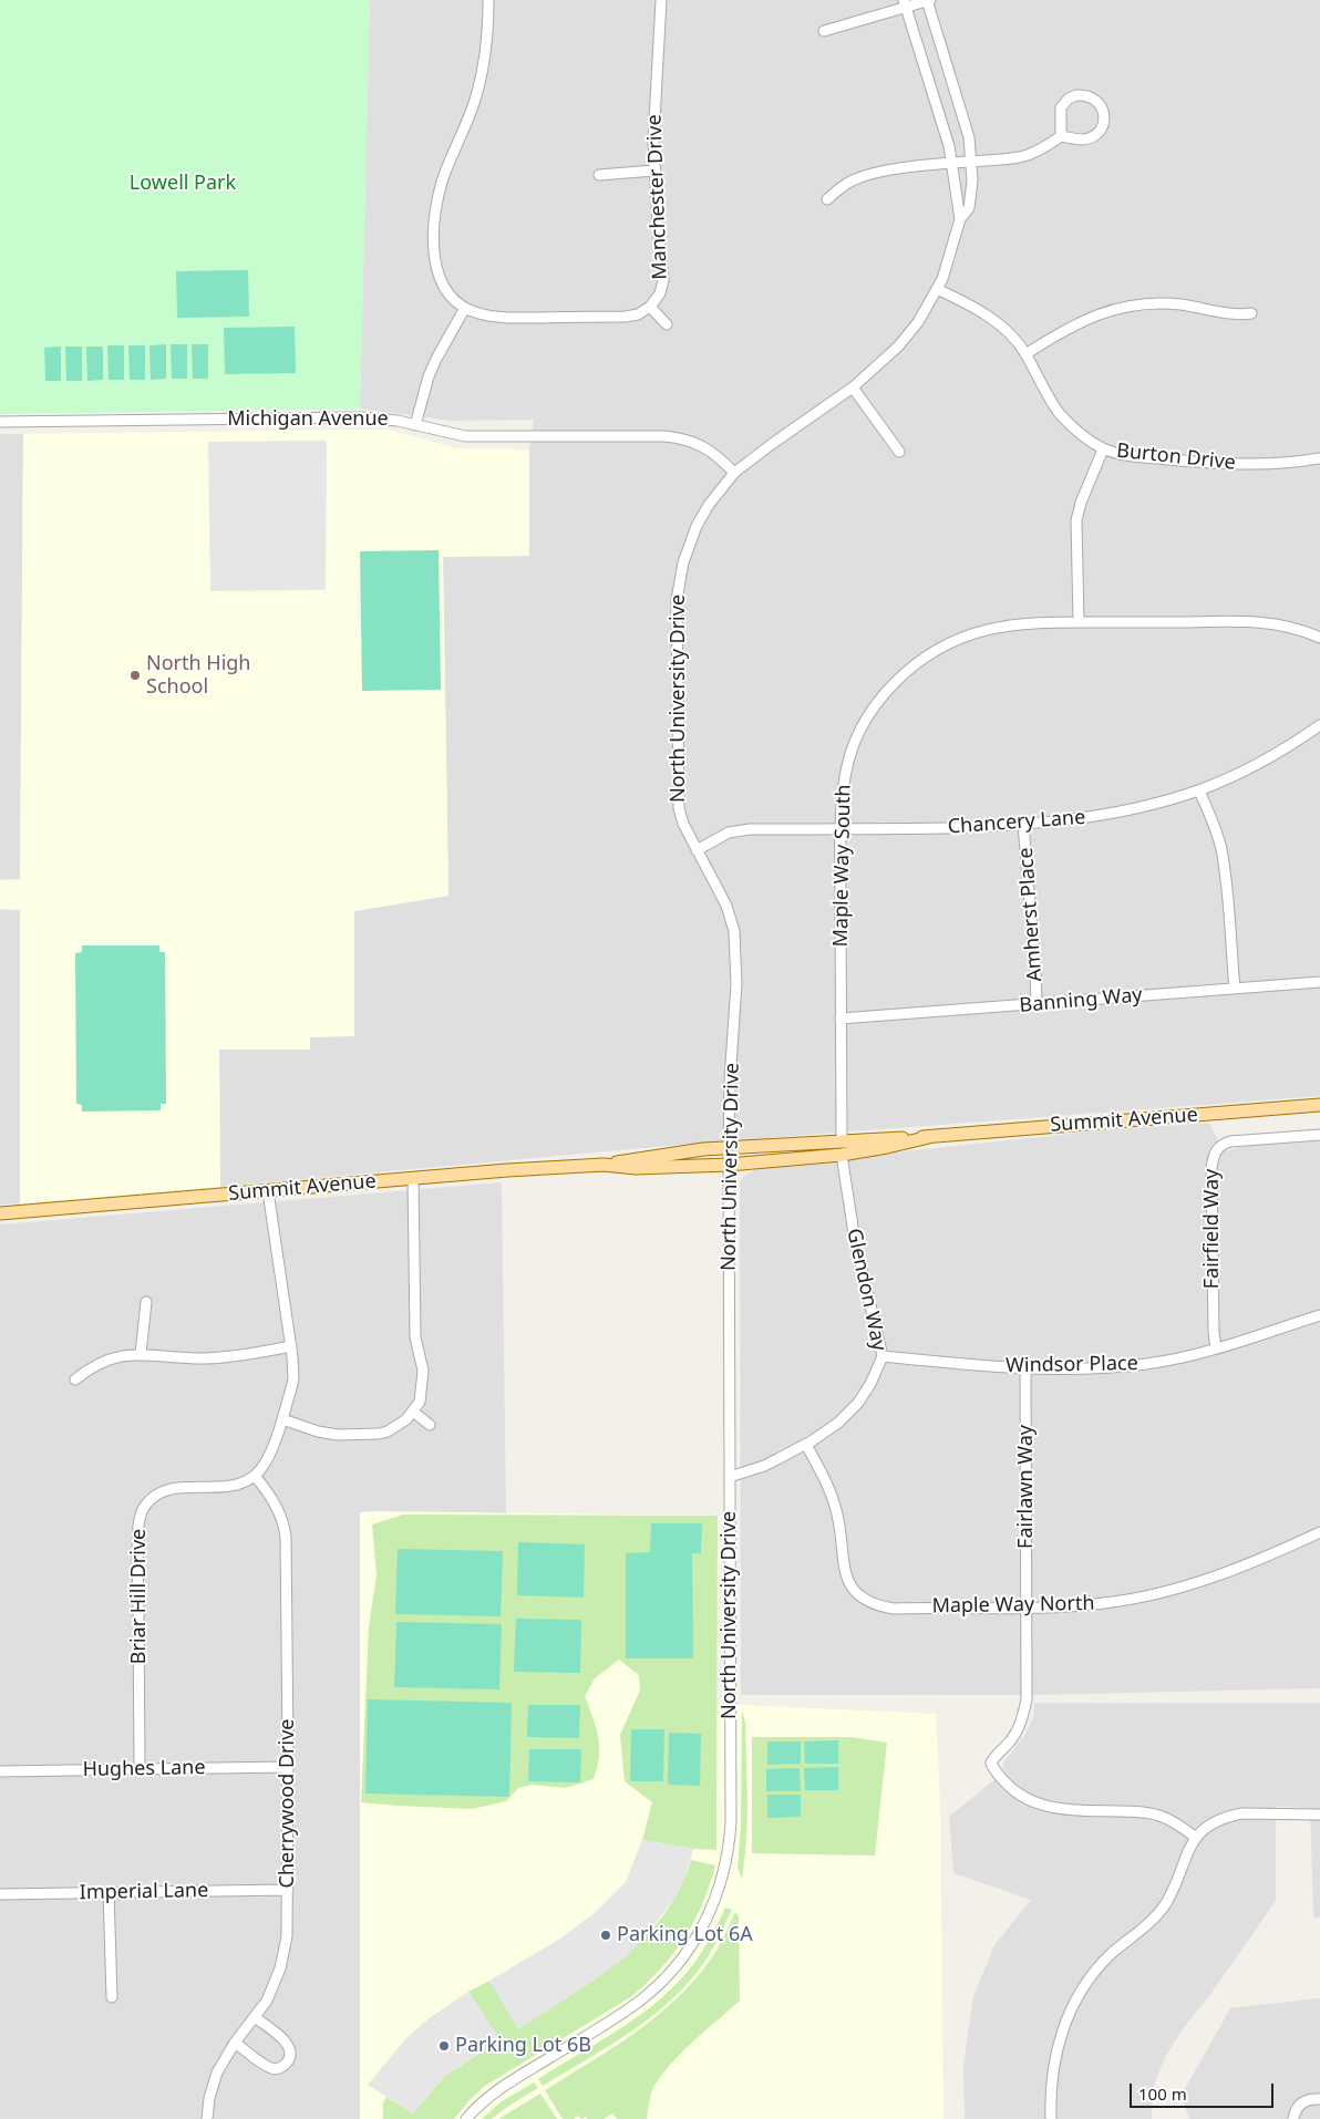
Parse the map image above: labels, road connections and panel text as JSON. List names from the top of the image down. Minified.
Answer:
{"streets":{"main road":["Summit Avenue"],"street":["Manchester Drive","Michigan Avenue","Burton Drive","North University Drive","Chancery Lane","Maple Way South","Amherst Place","Banning Way","Fairfield Way","Glendon Way","Windsor Place","Fairlawn Way","Briar Hill Drive","Maple Way North","Hughes Lane","Cherrywood Drive","Imperial Lane"]},"crossings":[["Michigan Avenue","North University Drive"],["Burton Drive","North University Drive"],["North University Drive","Chancery Lane"],["North University Drive","Summit Avenue"],["North University Drive","Glendon Way"],["Chancery Lane","Maple Way South"],["Chancery Lane","Amherst Place"],["Maple Way South","Banning Way"],["Maple Way South","Summit Avenue"],["Amherst Place","Banning Way"],["Summit Avenue","Glendon Way"],["Fairfield Way","Windsor Place"],["Glendon Way","Windsor Place"],["Glendon Way","Maple Way North"],["Windsor Place","Fairlawn Way"],["Fairlawn Way","Maple Way North"],["Briar Hill Drive","Hughes Lane"],["Briar Hill Drive","Cherrywood Drive"],["Hughes Lane","Cherrywood Drive"],["Cherrywood Drive","Imperial Lane"]],"parks":["Lowell Park"],"places":["North High School","Parking Lot 6A","Parking Lot 6B"],"scale_bar":"100 m"}
